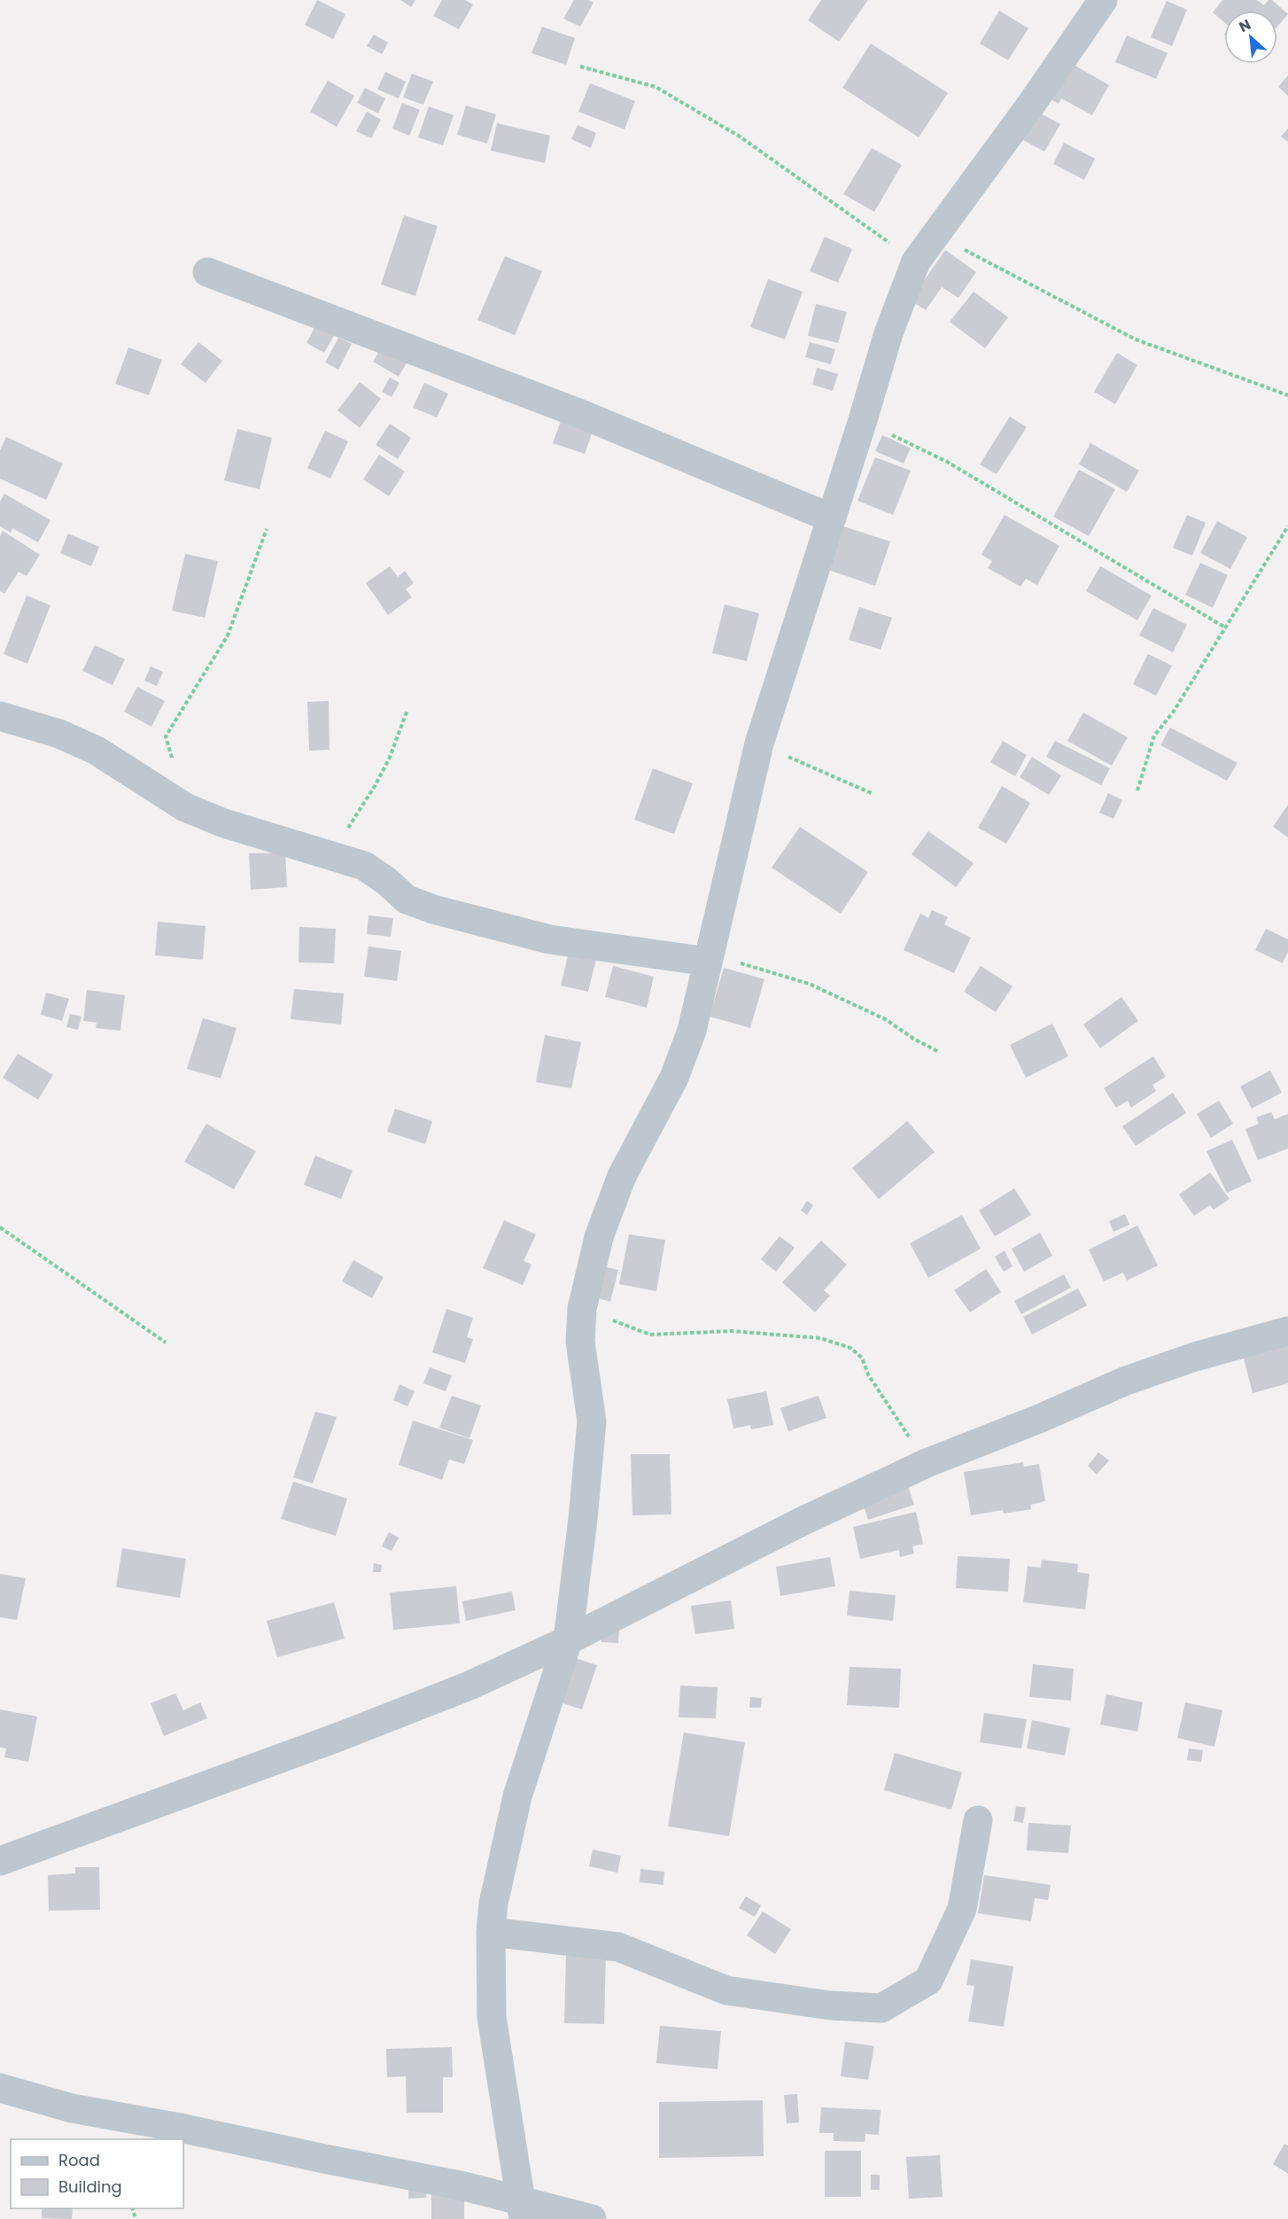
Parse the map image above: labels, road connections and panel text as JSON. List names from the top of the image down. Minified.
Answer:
{"legend":["Road","Building"],"north":"top left"}
